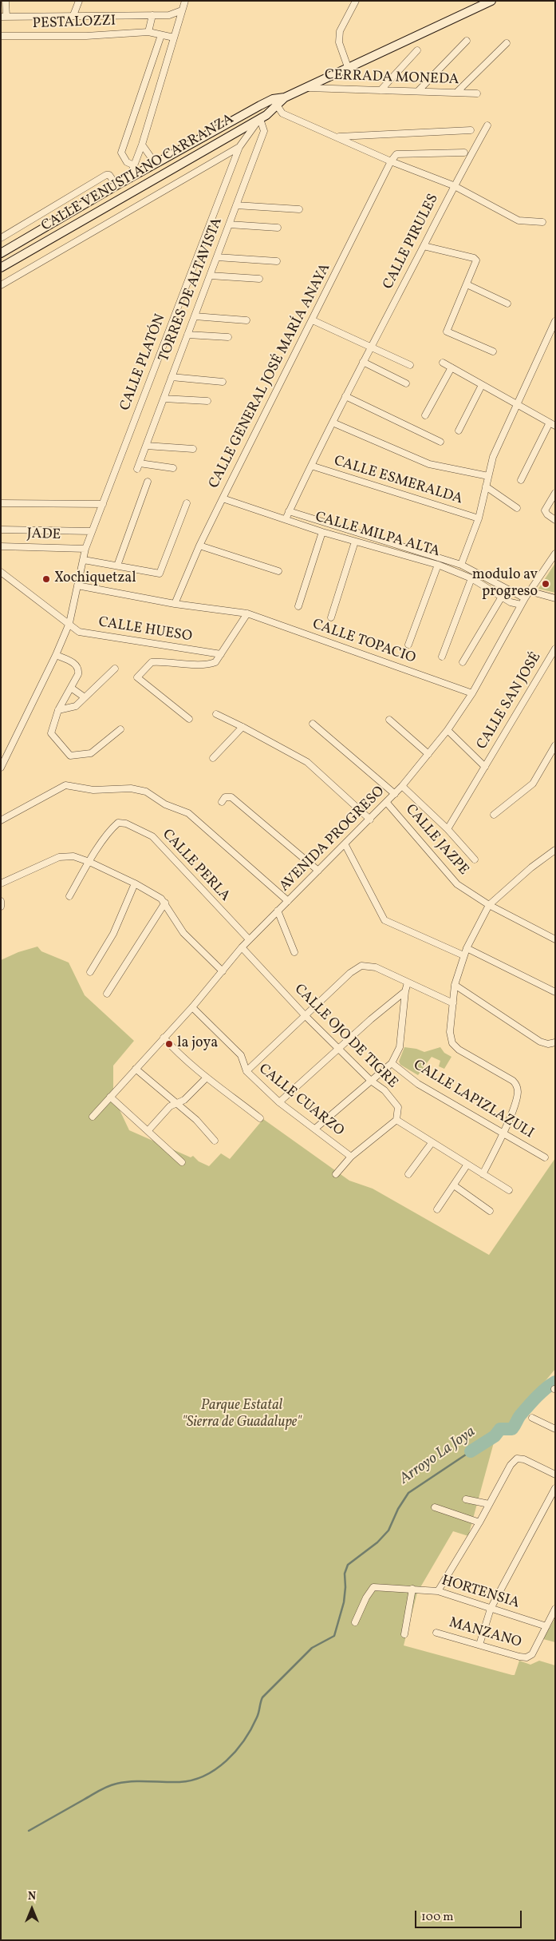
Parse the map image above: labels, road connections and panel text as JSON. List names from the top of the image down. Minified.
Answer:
{"streets":{"street":["PESTALOZZI","CERRADA MONEDA","CALLE VENUSTIANO CARRANZA","CALLE PIRULES","TORRES DE ALTAVISTA","CALLE PLATÓN","CALLE GENERAL JOSÉ MARÍA ANAYA","CALLE ESMERALDA","JADE","CALLE MILPA ALTA","CALLE HUESO","CALLE TOPACIO","CALLE SAN JOSÉ","AVENIDA PROGRESO","CALLE JAZPE","CALLE PERLA","CALLE OJO DE TIGRE","CALLE LAPIZLAZULI","CALLE CUARZO","HORTENSIA","MANZANO"]},"crossings":[["CERRADA MONEDA","CALLE VENUSTIANO CARRANZA"],["CALLE VENUSTIANO CARRANZA","TORRES DE ALTAVISTA"],["CALLE VENUSTIANO CARRANZA","CALLE PLATÓN"],["CALLE PIRULES","CALLE ESMERALDA"],["CALLE PIRULES","CALLE MILPA ALTA"],["TORRES DE ALTAVISTA","CALLE PLATÓN"],["CALLE PLATÓN","JADE"],["CALLE PLATÓN","CALLE HUESO"],["CALLE PLATÓN","CALLE TOPACIO"],["CALLE GENERAL JOSÉ MARÍA ANAYA","CALLE MILPA ALTA"],["CALLE GENERAL JOSÉ MARÍA ANAYA","CALLE TOPACIO"],["CALLE MILPA ALTA","AVENIDA PROGRESO"],["CALLE TOPACIO","AVENIDA PROGRESO"],["CALLE SAN JOSÉ","AVENIDA PROGRESO"],["AVENIDA PROGRESO","CALLE JAZPE"],["AVENIDA PROGRESO","CALLE PERLA"],["AVENIDA PROGRESO","CALLE OJO DE TIGRE"],["AVENIDA PROGRESO","CALLE CUARZO"],["HORTENSIA","MANZANO"]],"water":["Arroyo La Joya"],"parks":["Parque Estatal \"Sierra de Guadalupe\""],"places":["Xochiquetzal","modulo av progreso","la joya"],"scale_bar":"100 m","north":"top"}
